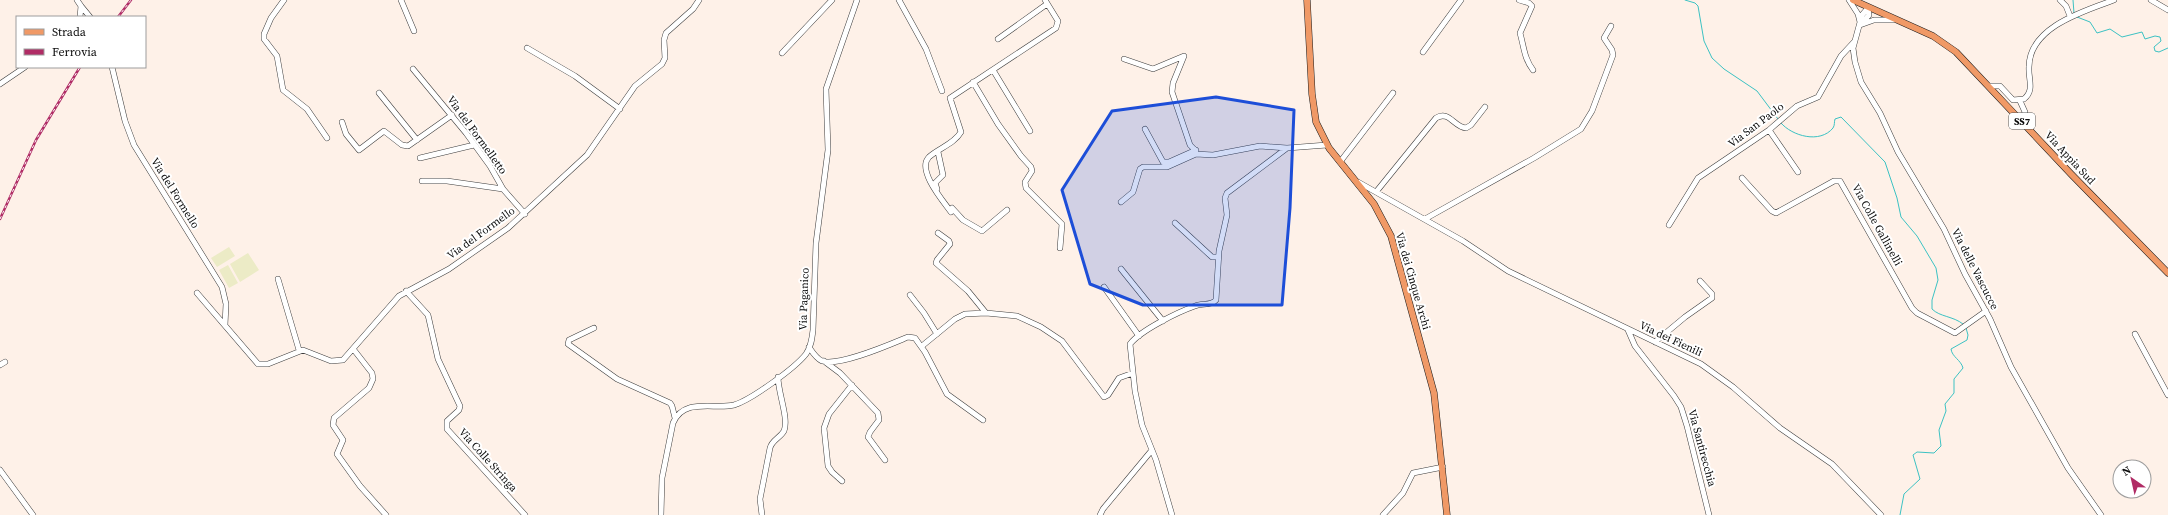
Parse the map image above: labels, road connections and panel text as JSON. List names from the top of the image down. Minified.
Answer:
{"streets":{"main road":["SS7","Via Appia Sud","Via dei Cinque Archi"],"street":["Via San Paolo","Via del Formelletto","Via del Formello","Via Colle Gallinelli","Via delle Vascucce","Via Paganico","Via dei Fienili","Via Santirecchia","Via Colle Stringa"]},"crossings":[["Via San Paolo","Via delle Vascucce"],["Via del Formelletto","Via del Formello"],["Via Appia Sud","Via delle Vascucce"],["Via del Formello","Via Colle Stringa"],["Via Colle Gallinelli","Via delle Vascucce"],["Via dei Cinque Archi","Via dei Fienili"],["Via dei Fienili","Via Santirecchia"]],"legend":["Strada","Ferrovia"],"north":"top left"}
